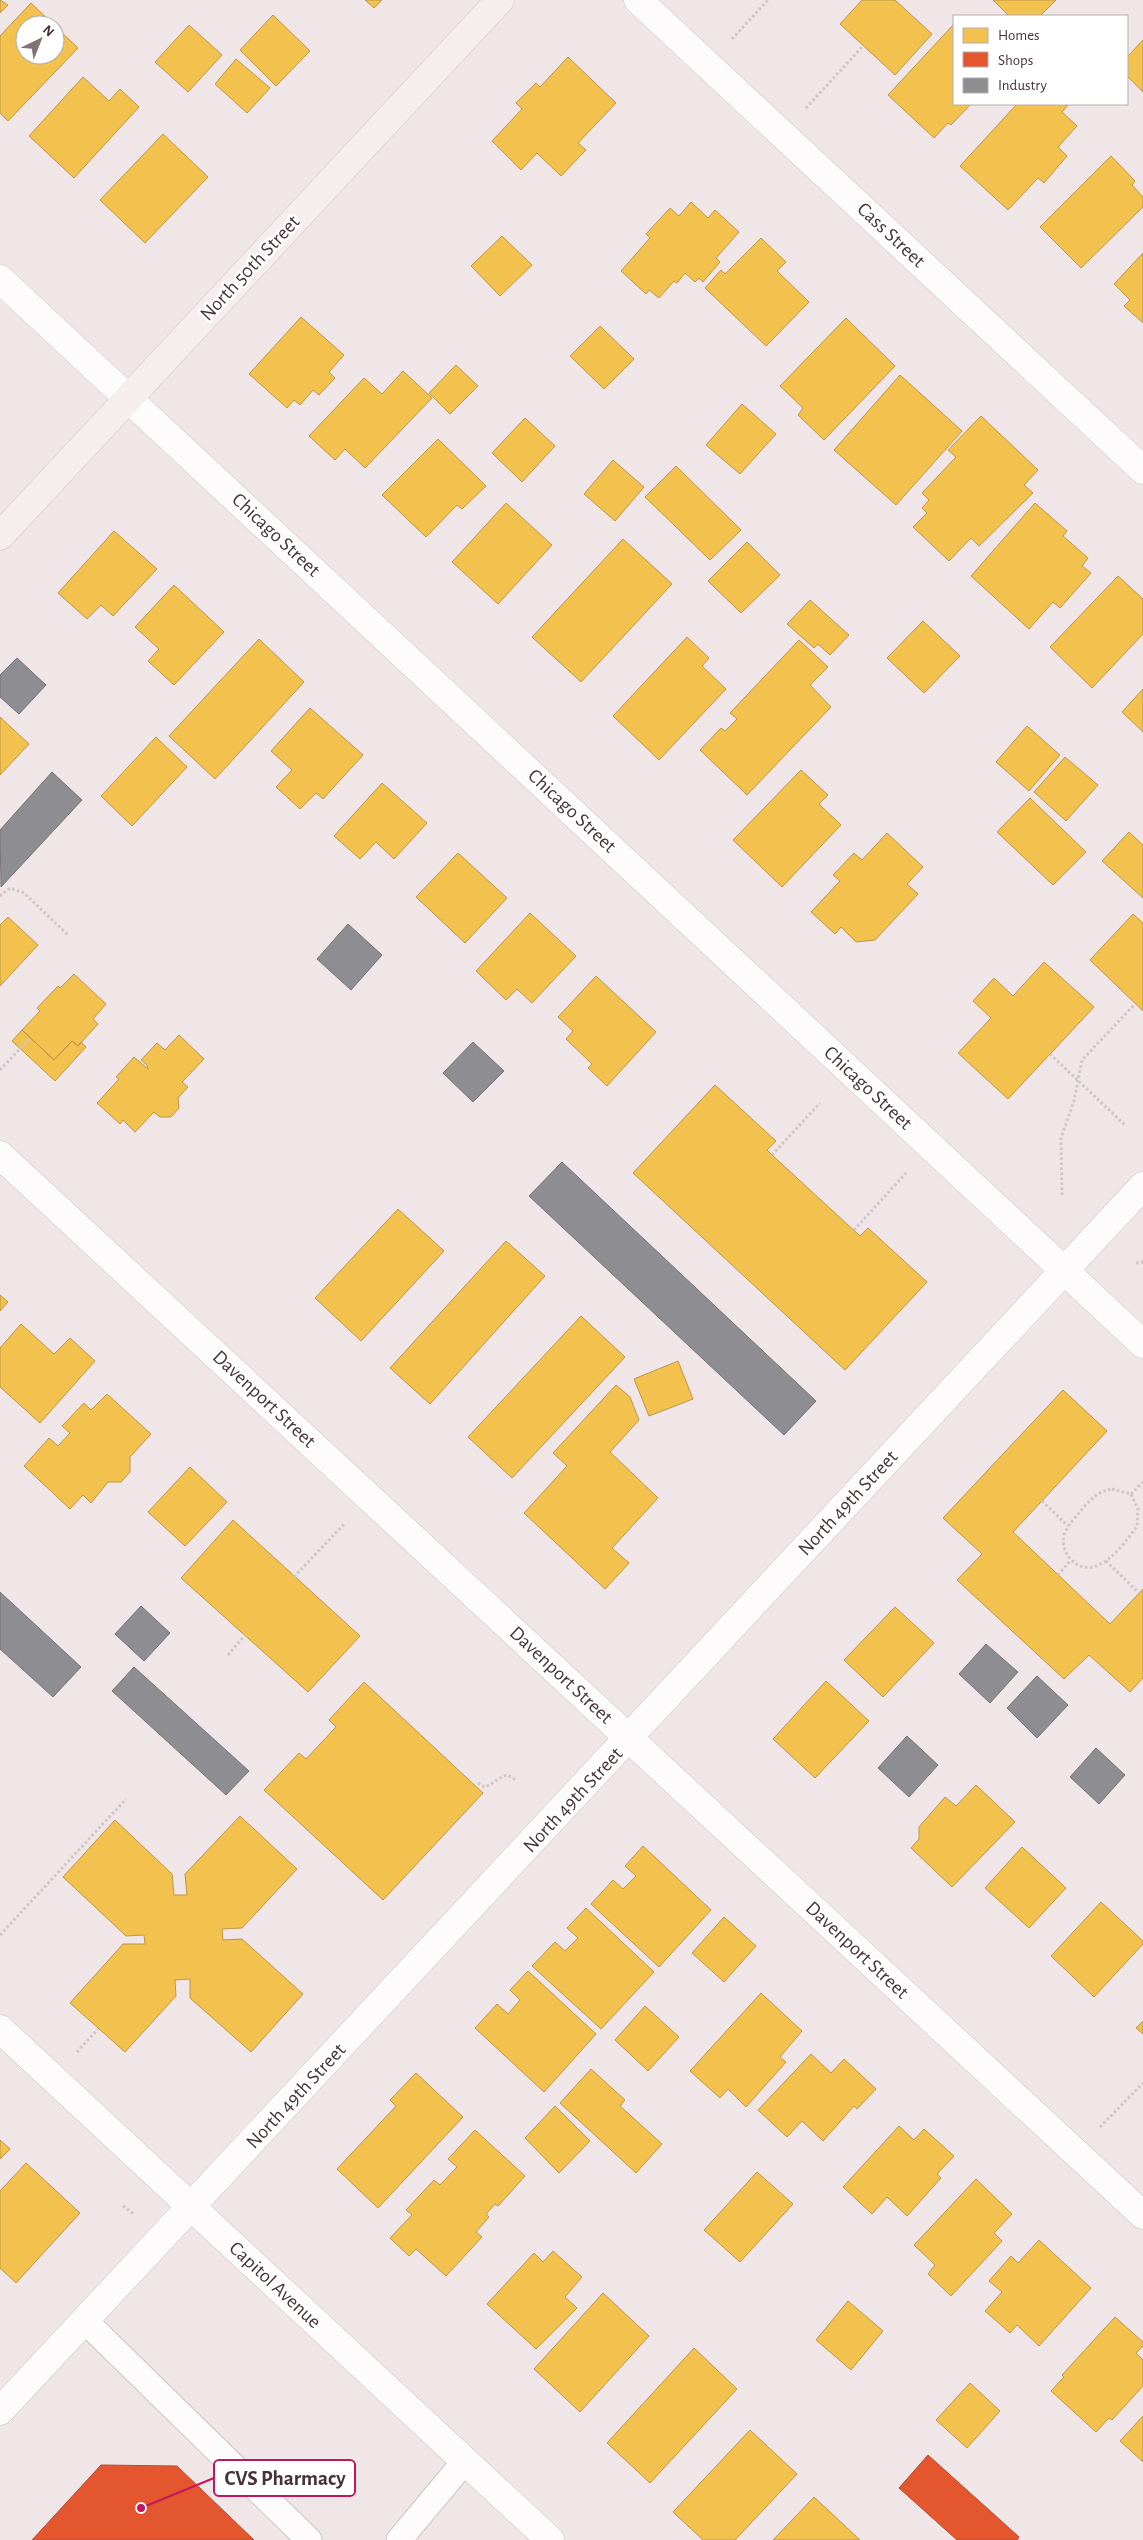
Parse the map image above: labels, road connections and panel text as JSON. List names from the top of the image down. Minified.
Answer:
{"streets":{"street":["Cass Street","North 50th Street","Chicago Street","Davenport Street","North 49th Street","Capitol Avenue"]},"crossings":[["North 50th Street","Chicago Street"],["Chicago Street","North 49th Street"],["Davenport Street","North 49th Street"],["North 49th Street","Capitol Avenue"]],"places":["CVS Pharmacy"],"legend":["Homes","Shops","Industry"],"north":"top right"}
